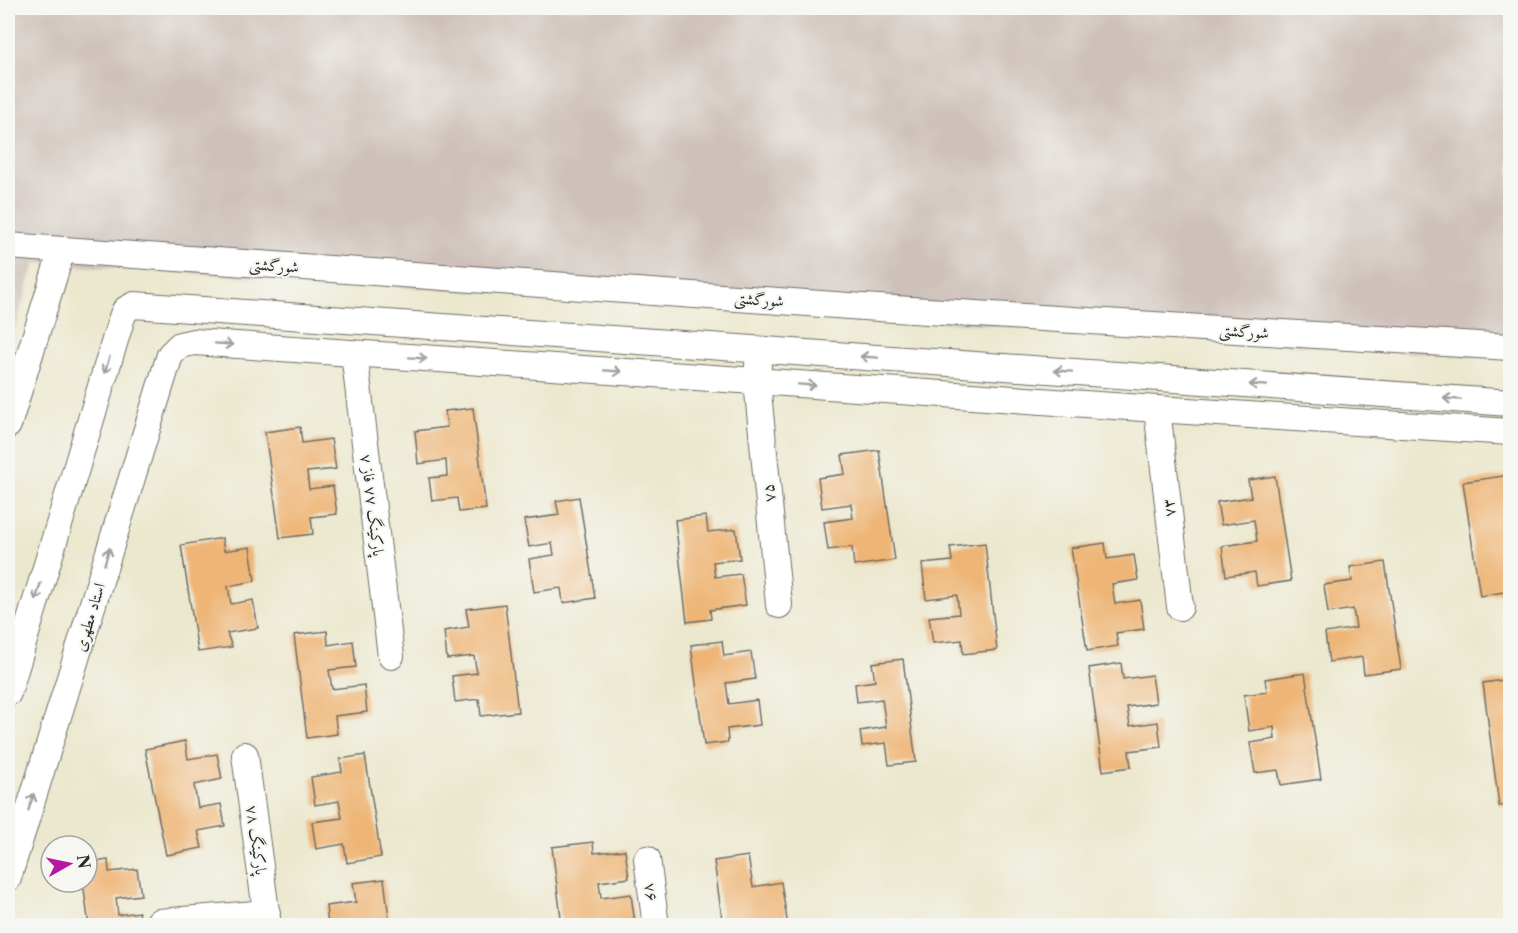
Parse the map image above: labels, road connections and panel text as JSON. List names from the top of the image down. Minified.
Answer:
{"streets":{"street":["شورگشتی","۷۵","پارکینگ ۷۷ فاز ۷","۷۳","استاد مطهری","پارکینگ ۷۸","۷۶"]},"crossings":[["پارکینگ ۷۷ فاز ۷","استاد مطهری"]],"one_way":["استاد مطهری"],"north":"right"}
